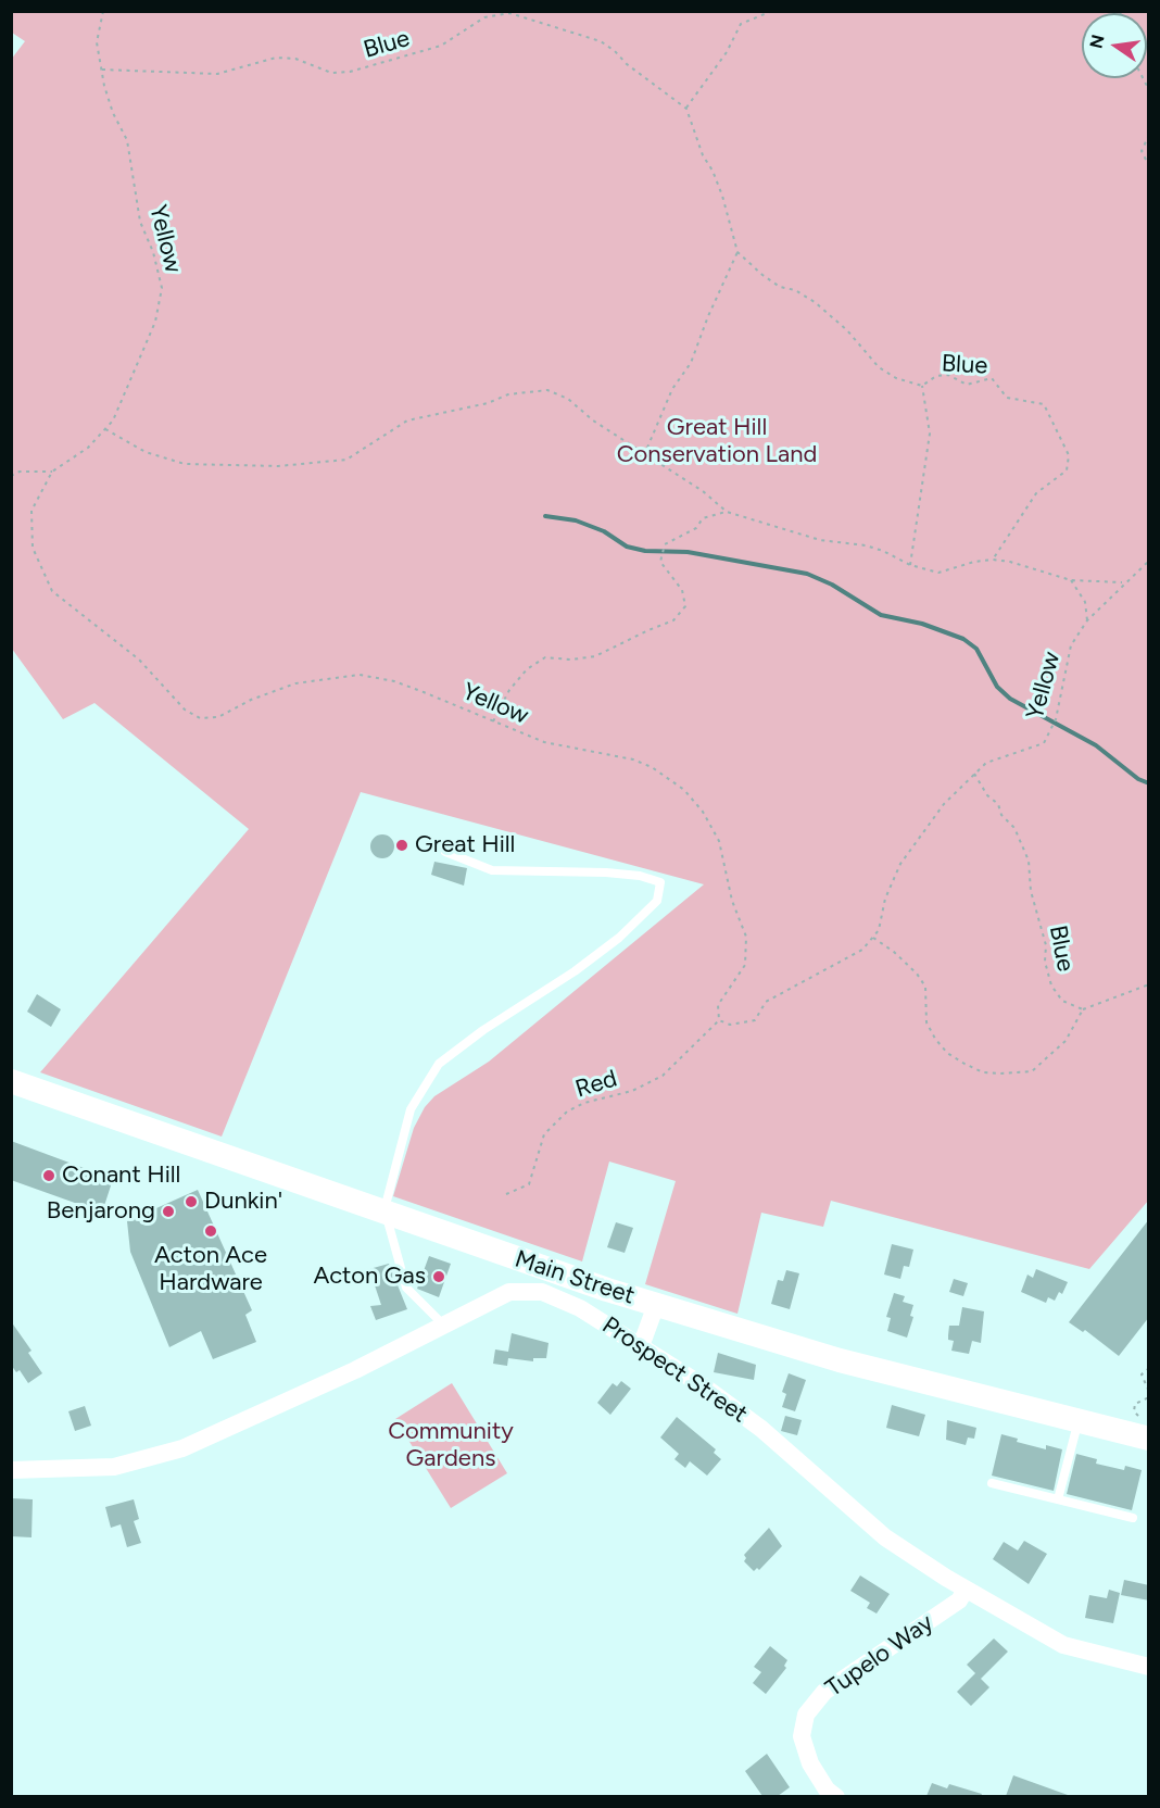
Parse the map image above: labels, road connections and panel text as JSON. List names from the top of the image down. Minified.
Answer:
{"streets":{"main road":["Main Street"],"street":["Prospect Street","Tupelo Way"],"path":["Blue","Yellow","Red"]},"crossings":[["Blue","Yellow"],["Yellow","Red"],["Prospect Street","Tupelo Way"]],"parks":["Great Hill Conservation Land","Community Gardens"],"places":["Great Hill","Conant Hill","Dunkin'","Benjarong","Acton Ace Hardware","Acton Gas"],"north":"left"}
